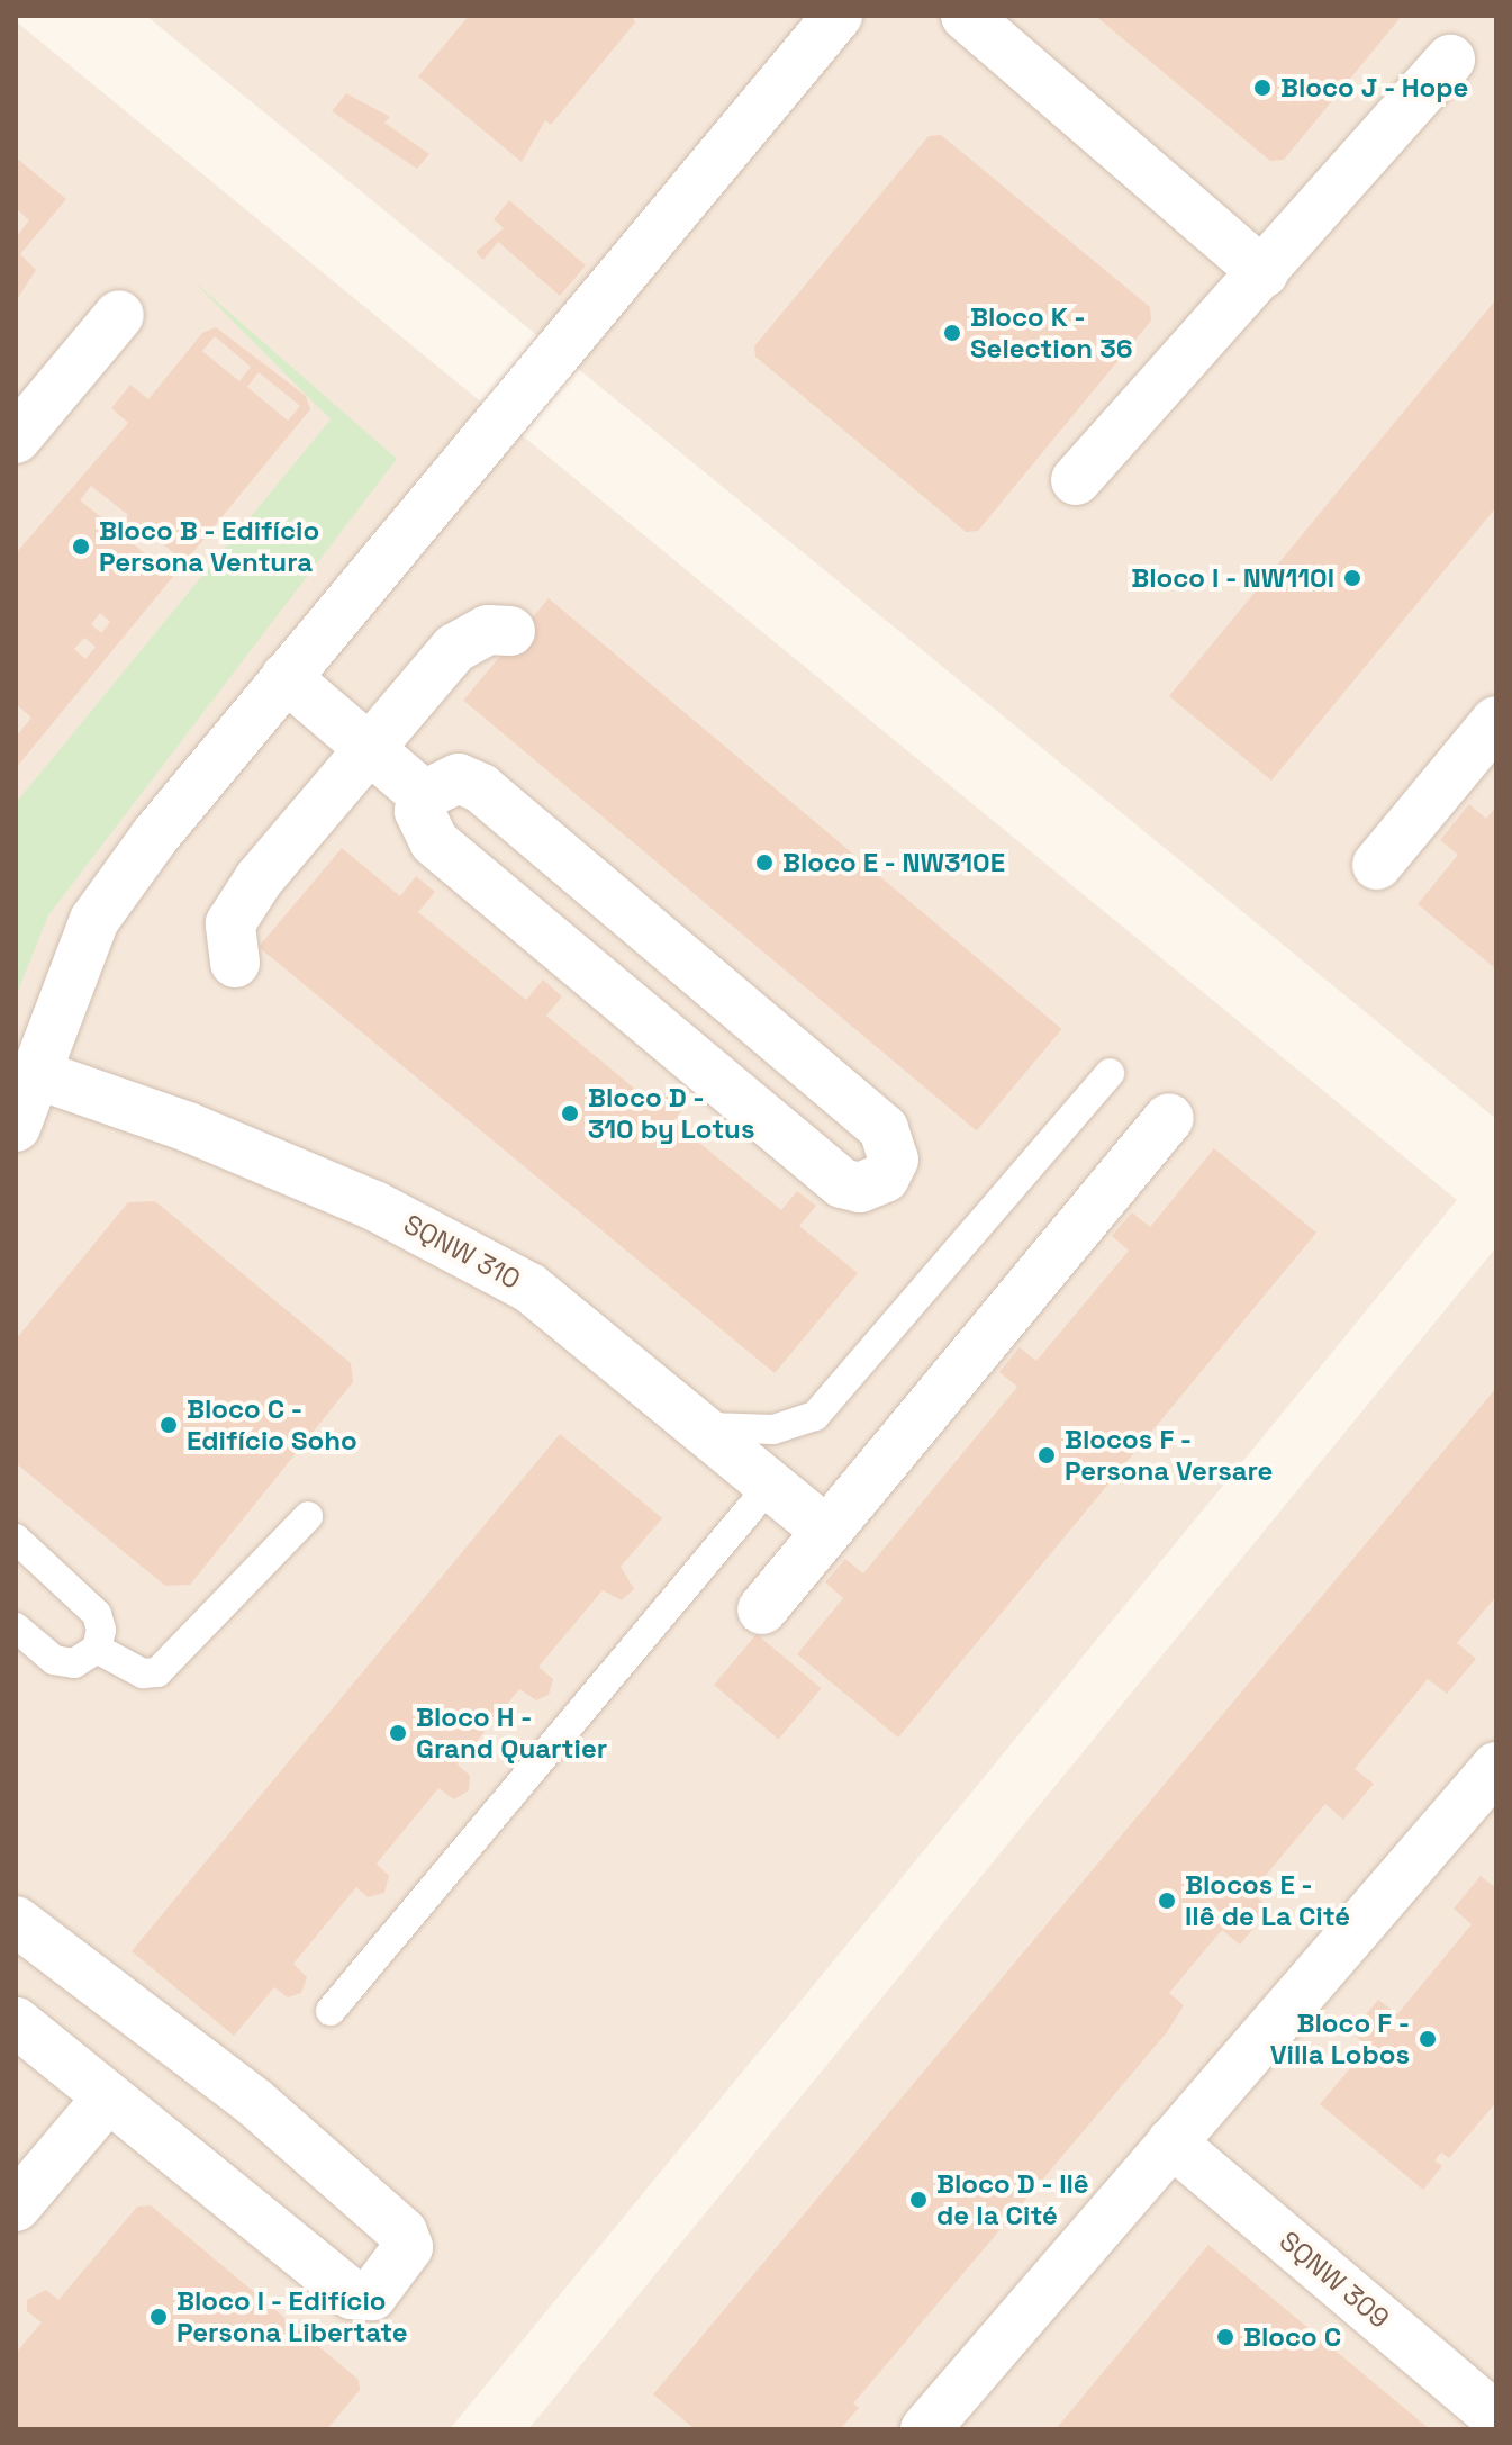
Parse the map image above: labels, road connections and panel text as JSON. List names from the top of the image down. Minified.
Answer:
{"streets":{"street":["SQNW 310","SQNW 309"]},"places":["Bloco J - Hope","Bloco K - Selection 36","Bloco B - Edifício Persona Ventura","Bloco I - NW110I","Bloco E - NW310E","Bloco D - 310 by Lotus","Bloco C - Edifício Soho","Blocos F - Persona Versare","Bloco H - Grand Quartier","Blocos E - Ilê de La Cité","Bloco F - Villa Lobos","Bloco D - Ilê de la Cité","Bloco I - Edifício Persona Libertate","Bloco C"]}
